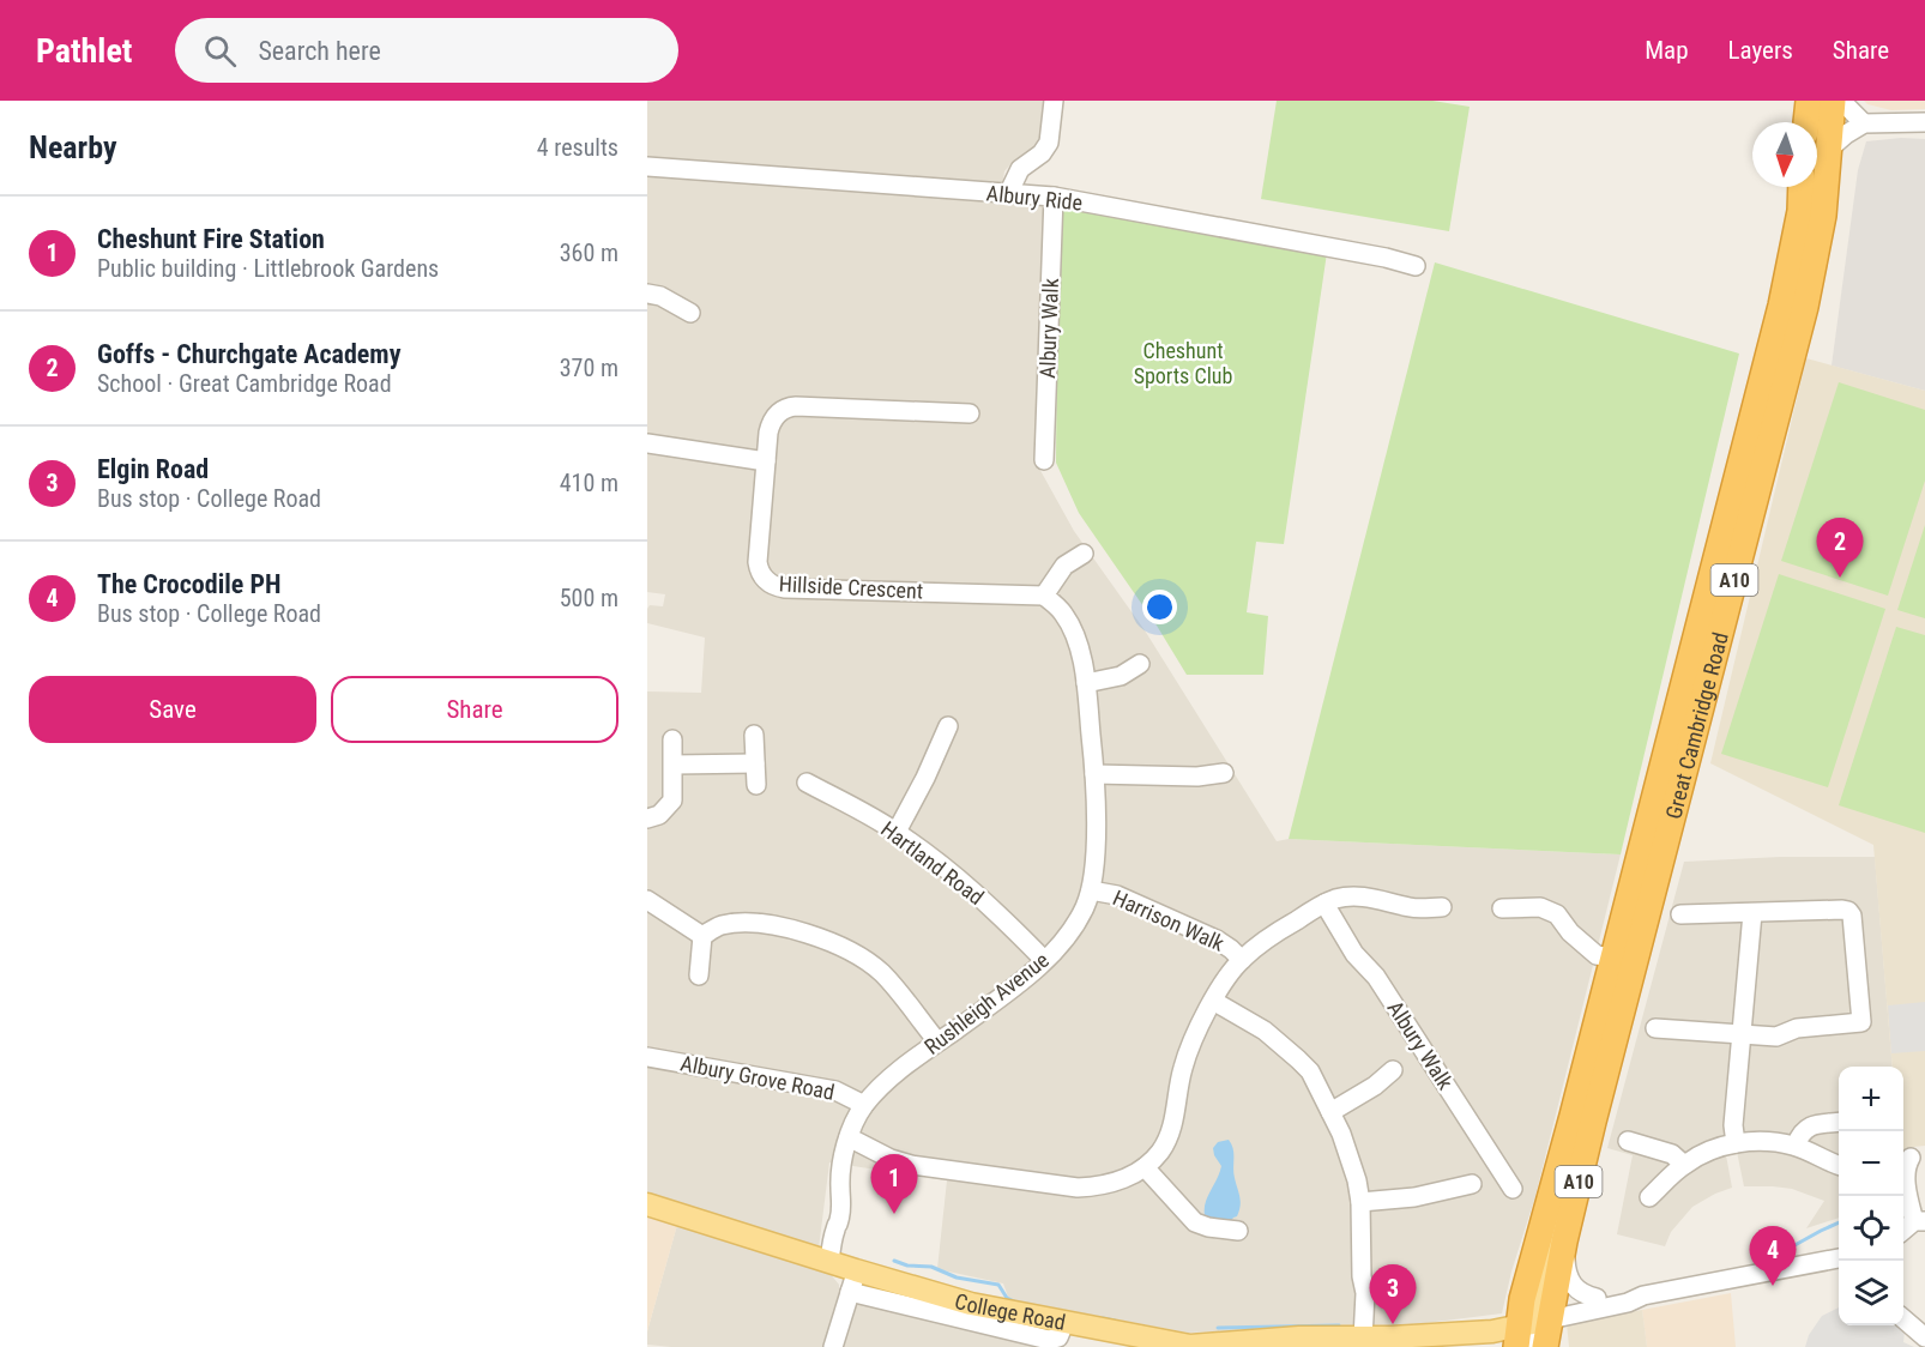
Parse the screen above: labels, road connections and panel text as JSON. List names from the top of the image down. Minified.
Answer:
{"streets":{"highway":["A10","Great Cambridge Road"],"main road":["College Road"],"street":["Albury Ride","Albury Walk","Hillside Crescent","Hartland Road","Harrison Walk","Rushleigh Avenue","Albury Grove Road"]},"crossings":[["Albury Ride","Albury Walk"],["Hillside Crescent","Rushleigh Avenue"],["Great Cambridge Road","College Road"],["Hartland Road","Rushleigh Avenue"],["Harrison Walk","Rushleigh Avenue"],["Rushleigh Avenue","Albury Grove Road"],["Rushleigh Avenue","College Road"]],"parks":["Cheshunt Sports Club"],"north":"bottom","page":{"header":"Pathlet","search":"Search here","nav":["Map","Layers","Share"],"heading":["Nearby","4 results"],"list":[{"mark":"1","name":"Cheshunt Fire Station","note":"Public building · Littlebrook Gardens","value":"360 m"},{"mark":"2","name":"Goffs - Churchgate Academy","note":"School · Great Cambridge Road","value":"370 m"},{"mark":"3","name":"Elgin Road","note":"Bus stop · College Road","value":"410 m"},{"mark":"4","name":"The Crocodile PH","note":"Bus stop · College Road","value":"500 m"}],"pins":["2","1","4","3"],"buttons":["Save","Share"],"map_buttons":["+","−"]}}
